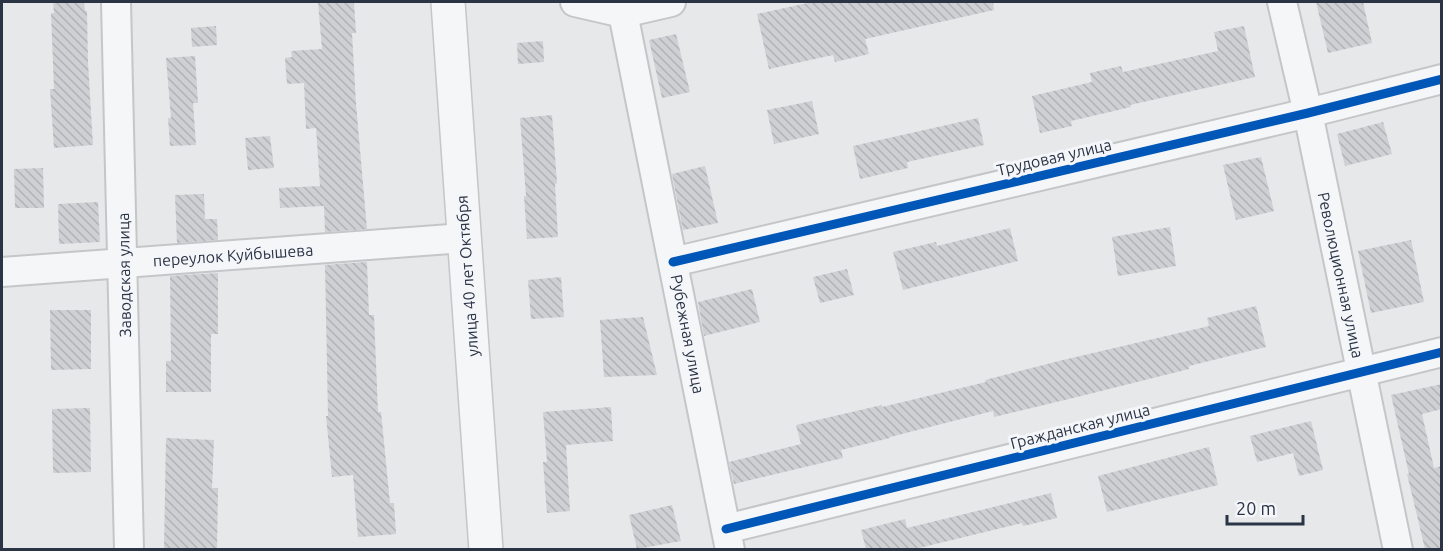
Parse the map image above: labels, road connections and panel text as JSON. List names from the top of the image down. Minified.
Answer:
{"streets":{"street":["Трудовая улица","переулок Куйбышева","Заводская улица","Революционная улица","улица 40 лет Октября","Рубежная улица","Гражданская улица"]},"crossings":[["Трудовая улица","Революционная улица"],["Трудовая улица","Рубежная улица"],["переулок Куйбышева","Заводская улица"],["переулок Куйбышева","улица 40 лет Октября"],["Революционная улица","Гражданская улица"],["Рубежная улица","Гражданская улица"]],"scale_bar":"20 m"}
